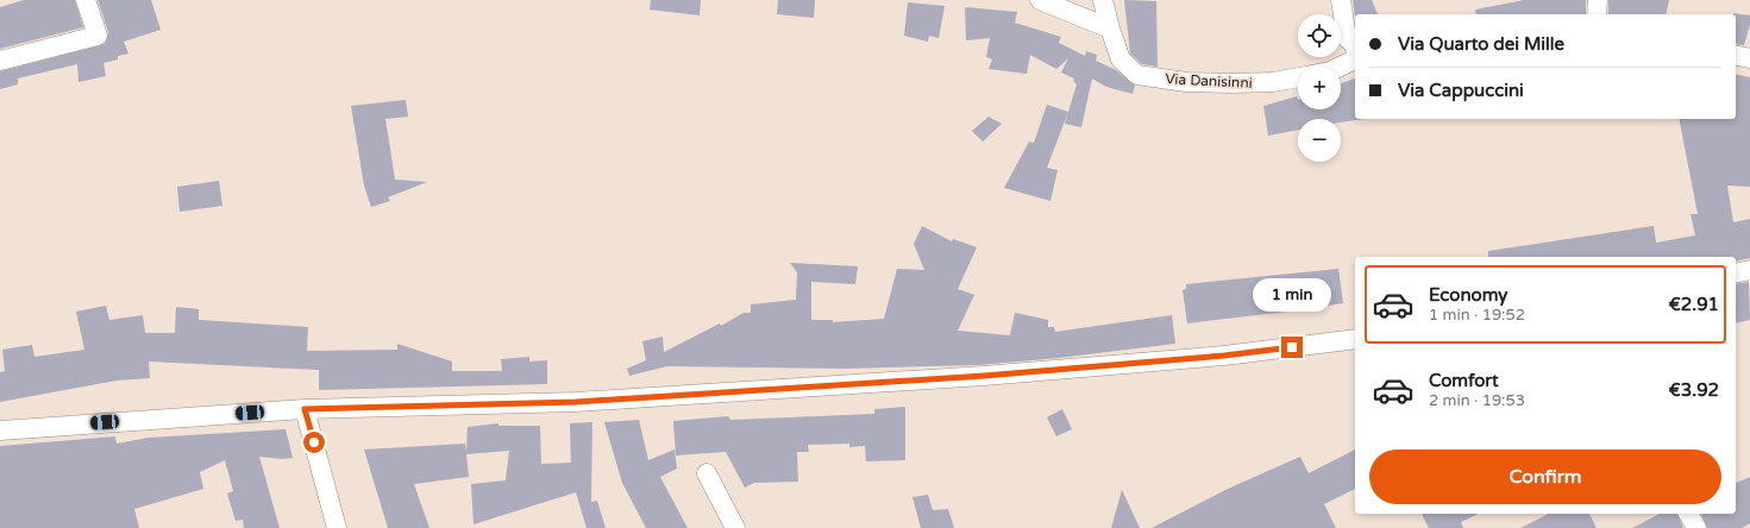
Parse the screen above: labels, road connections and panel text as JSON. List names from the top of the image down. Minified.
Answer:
{"streets":{"street":["Via Danisinni"]},"page":{"map_buttons":["+","−"],"banner":["Via Quarto dei Mille","Via Cappuccini"],"list":[{"name":"Economy","note":"1 min · 19:52","value":"€2.91"},{"name":"Comfort","note":"2 min · 19:53","value":"€3.92"}],"bubble":"1 min","buttons":"Confirm"}}
